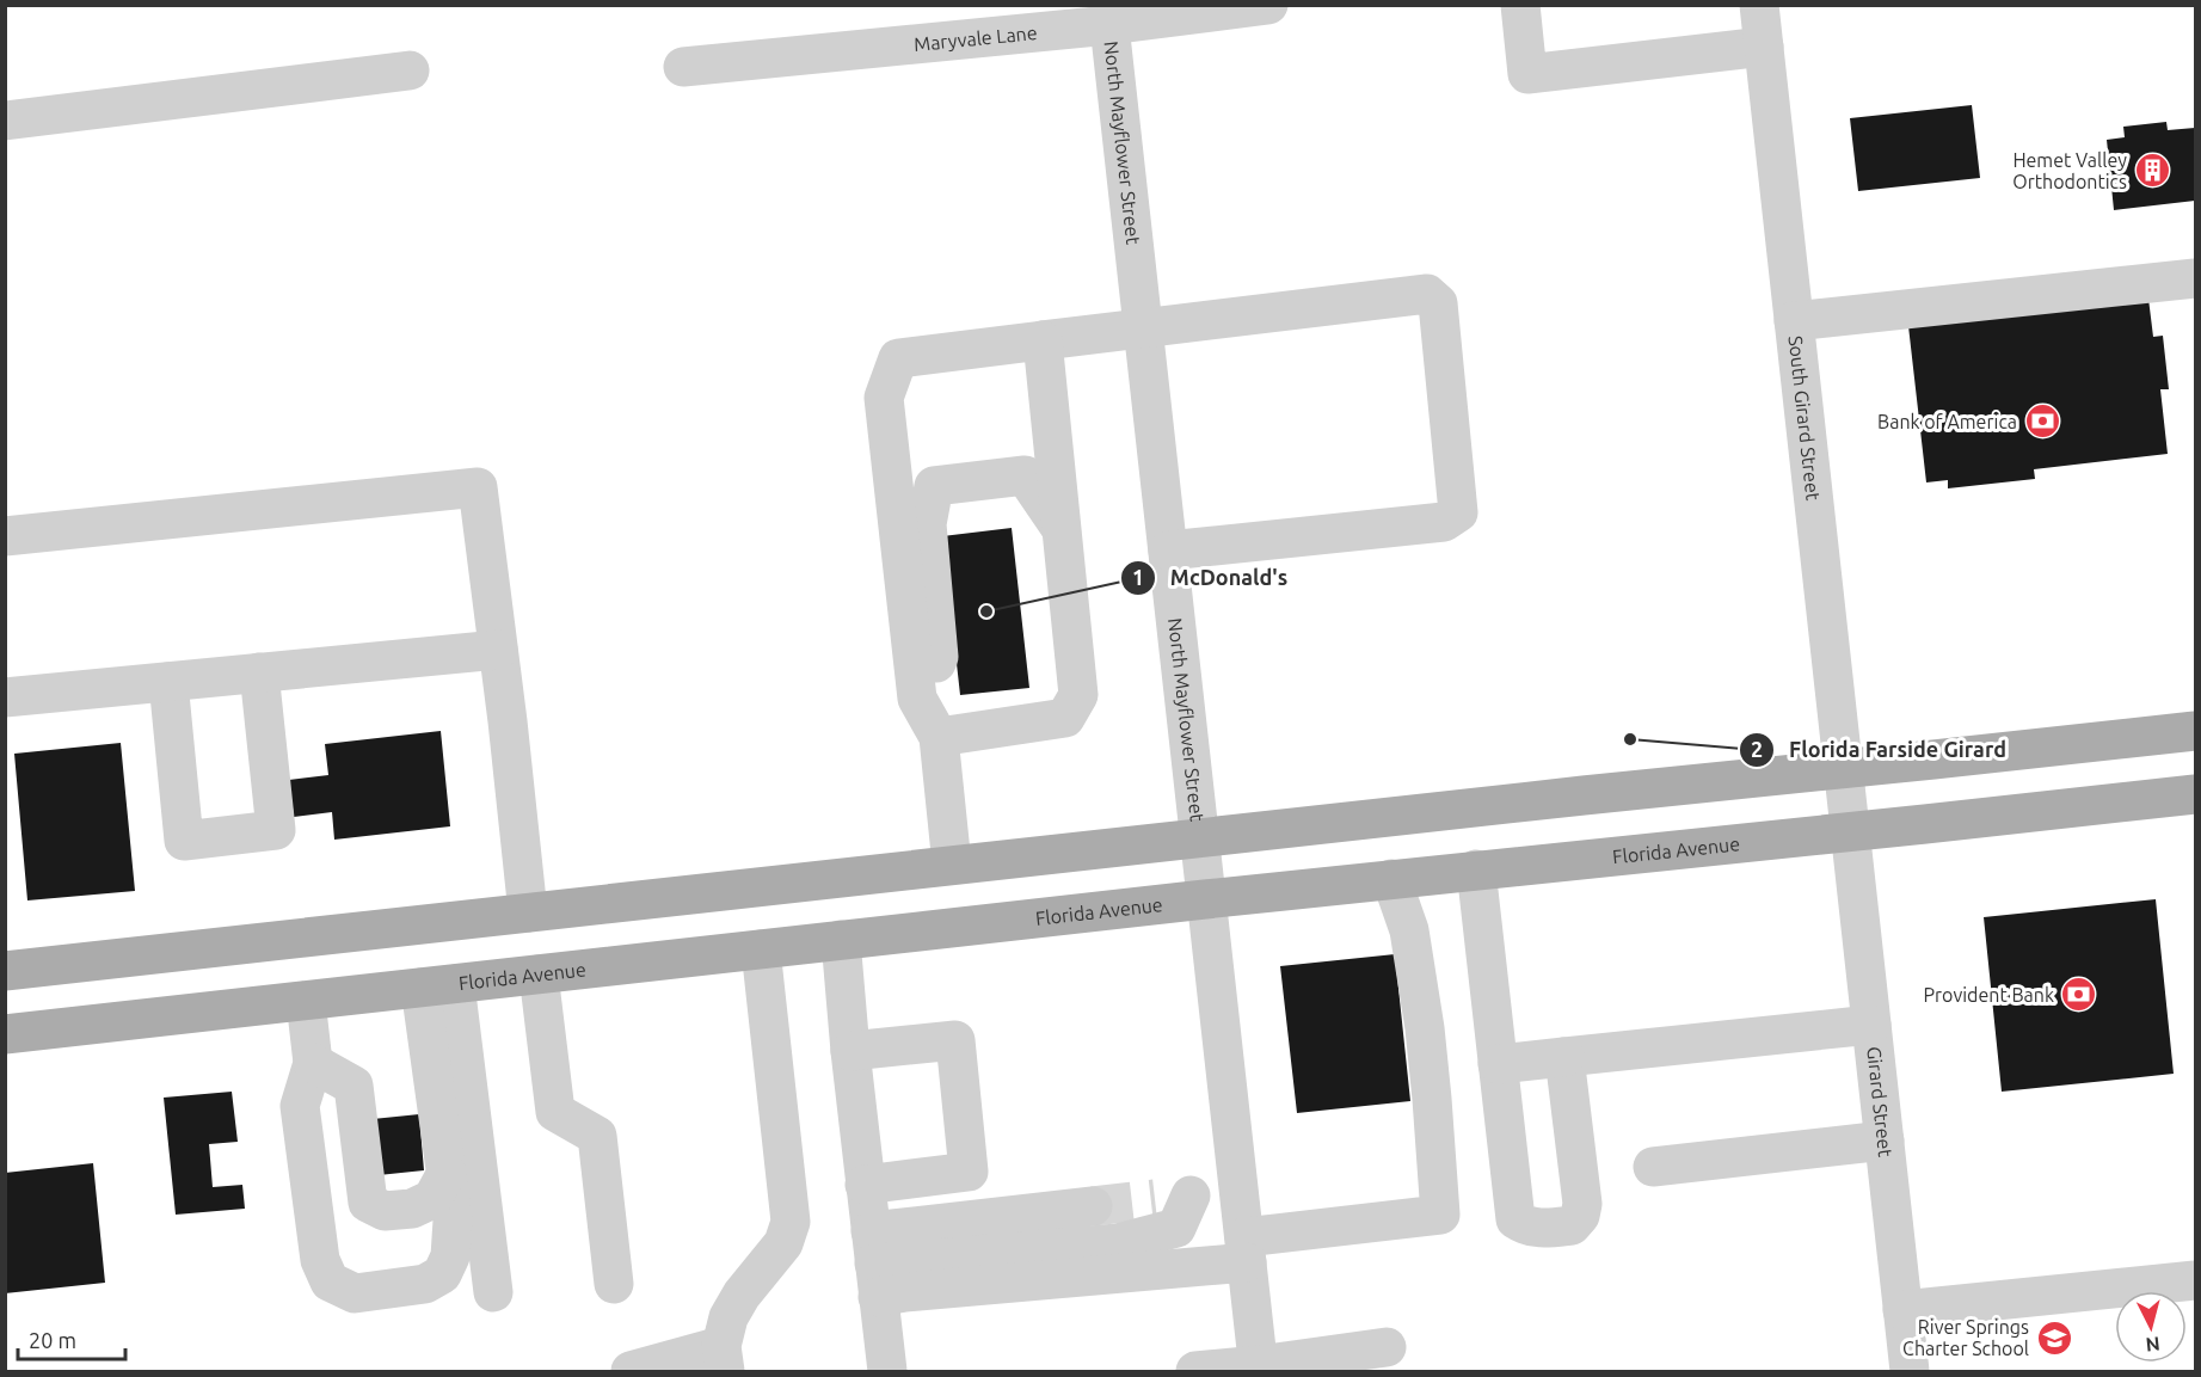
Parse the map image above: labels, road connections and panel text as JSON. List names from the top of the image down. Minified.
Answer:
{"streets":{"main road":["Florida Avenue"],"street":["Maryvale Lane","North Mayflower Street","South Girard Street","Girard Street"]},"crossings":[["Maryvale Lane","North Mayflower Street"],["North Mayflower Street","Florida Avenue"],["South Girard Street","Florida Avenue"],["South Girard Street","Girard Street"],["Florida Avenue","Girard Street"]],"places":{"building":["Hemet Valley Orthodontics"],"bank":["Bank of America","Provident Bank"],"other":["McDonald's","Florida Farside Girard"],"school or university":["River Springs Charter School"]},"scale_bar":"20 m","north":"bottom"}
